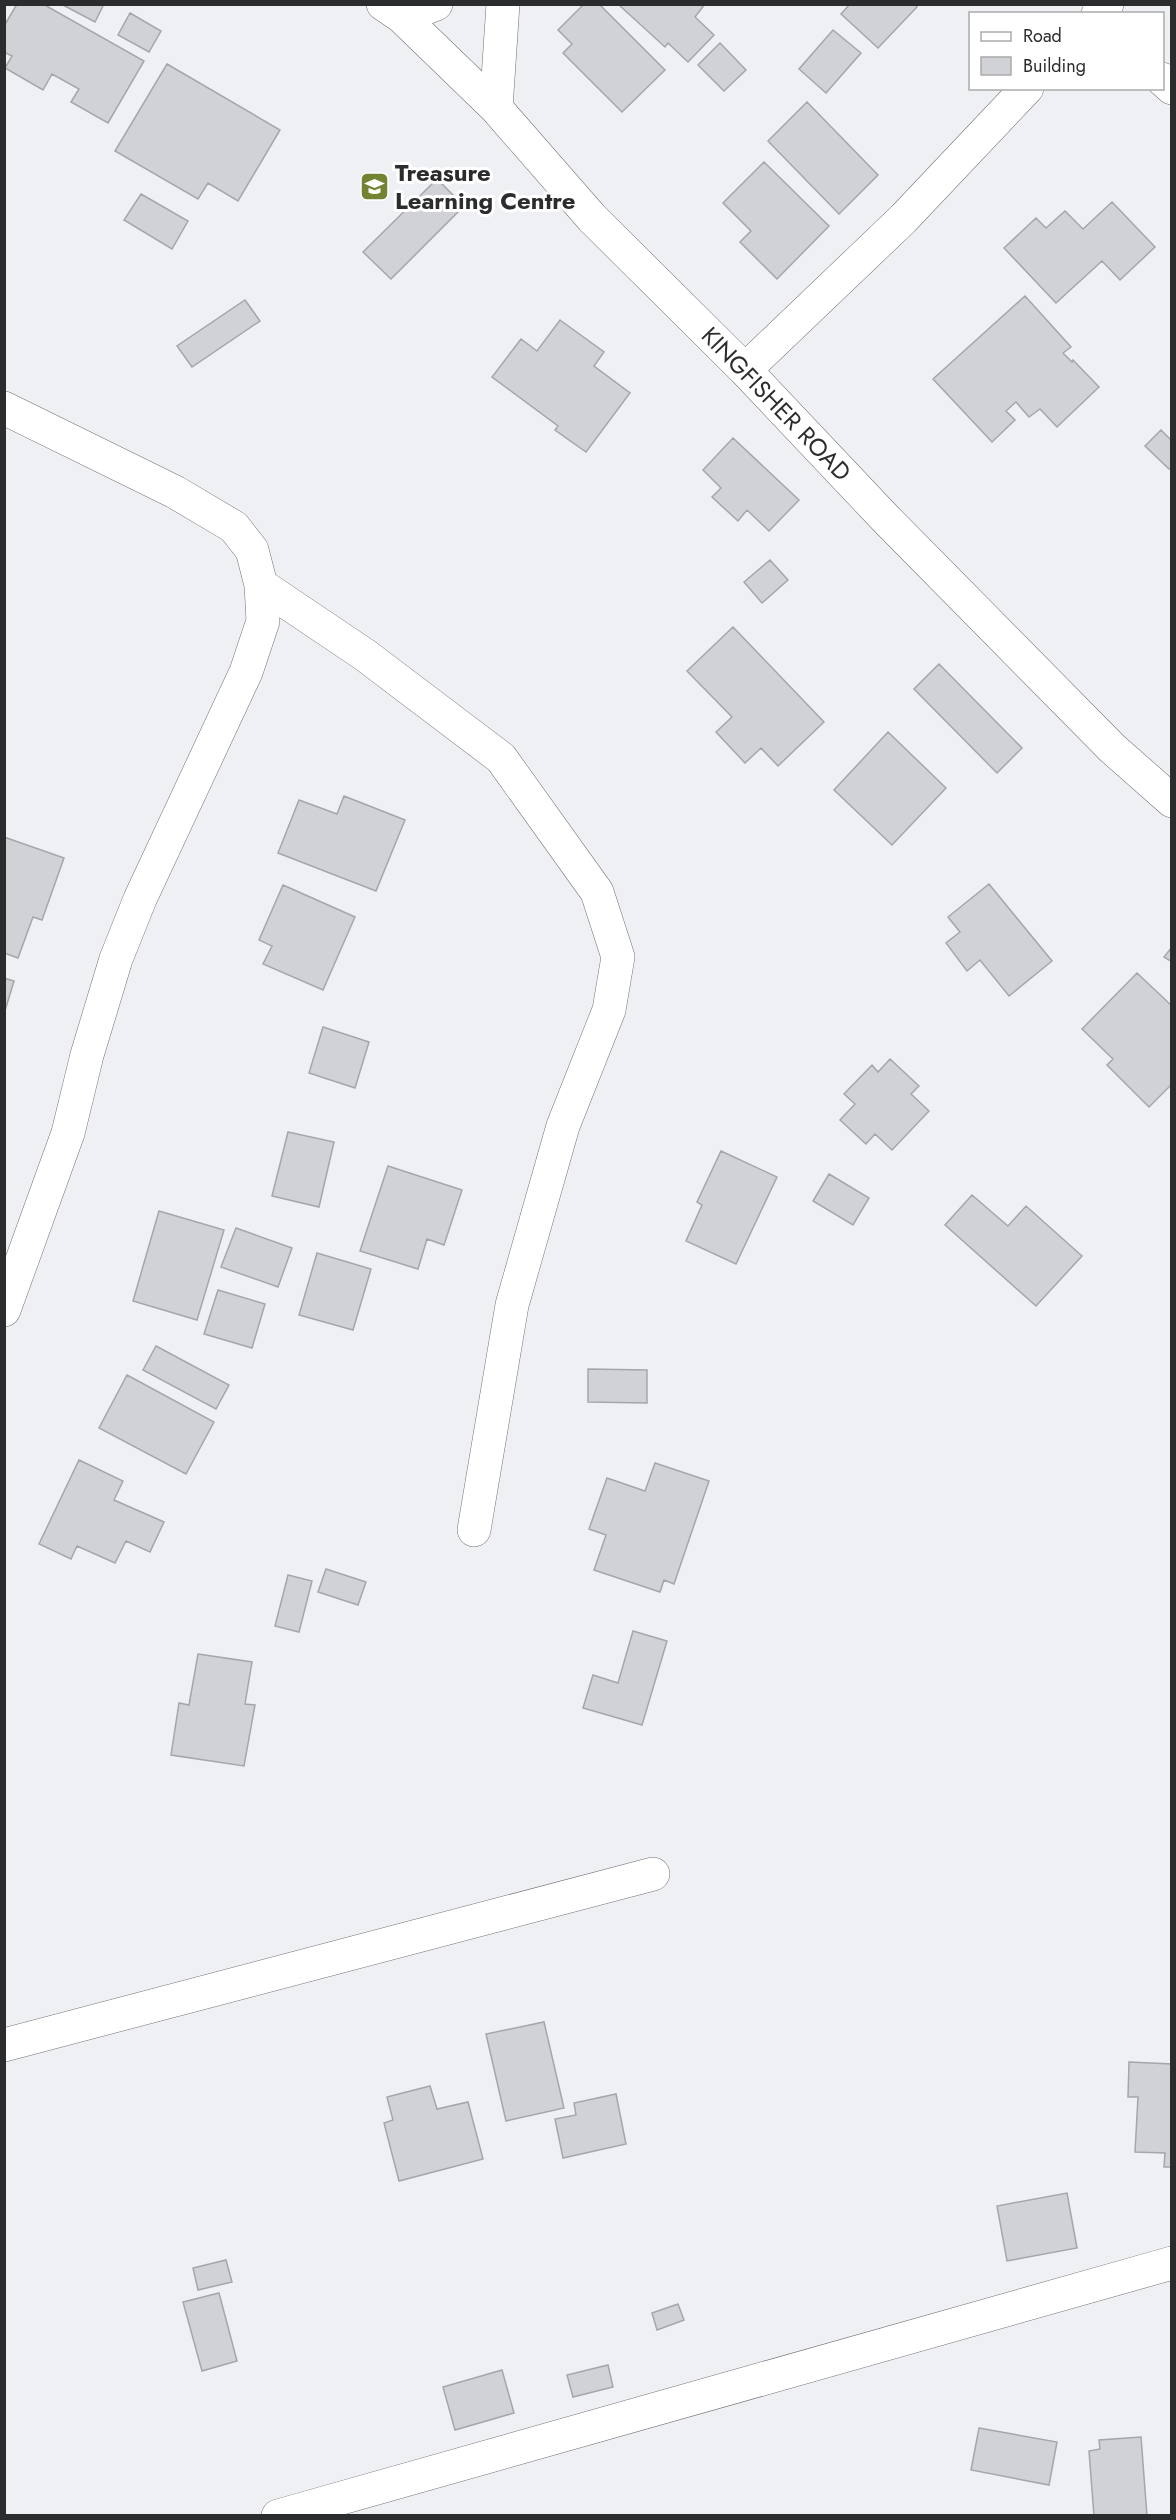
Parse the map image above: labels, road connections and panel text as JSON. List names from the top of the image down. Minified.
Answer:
{"streets":{"street":["KINGFISHER ROAD"]},"places":{"school or university":["Treasure Learning Centre"]},"legend":["Road","Building"]}
